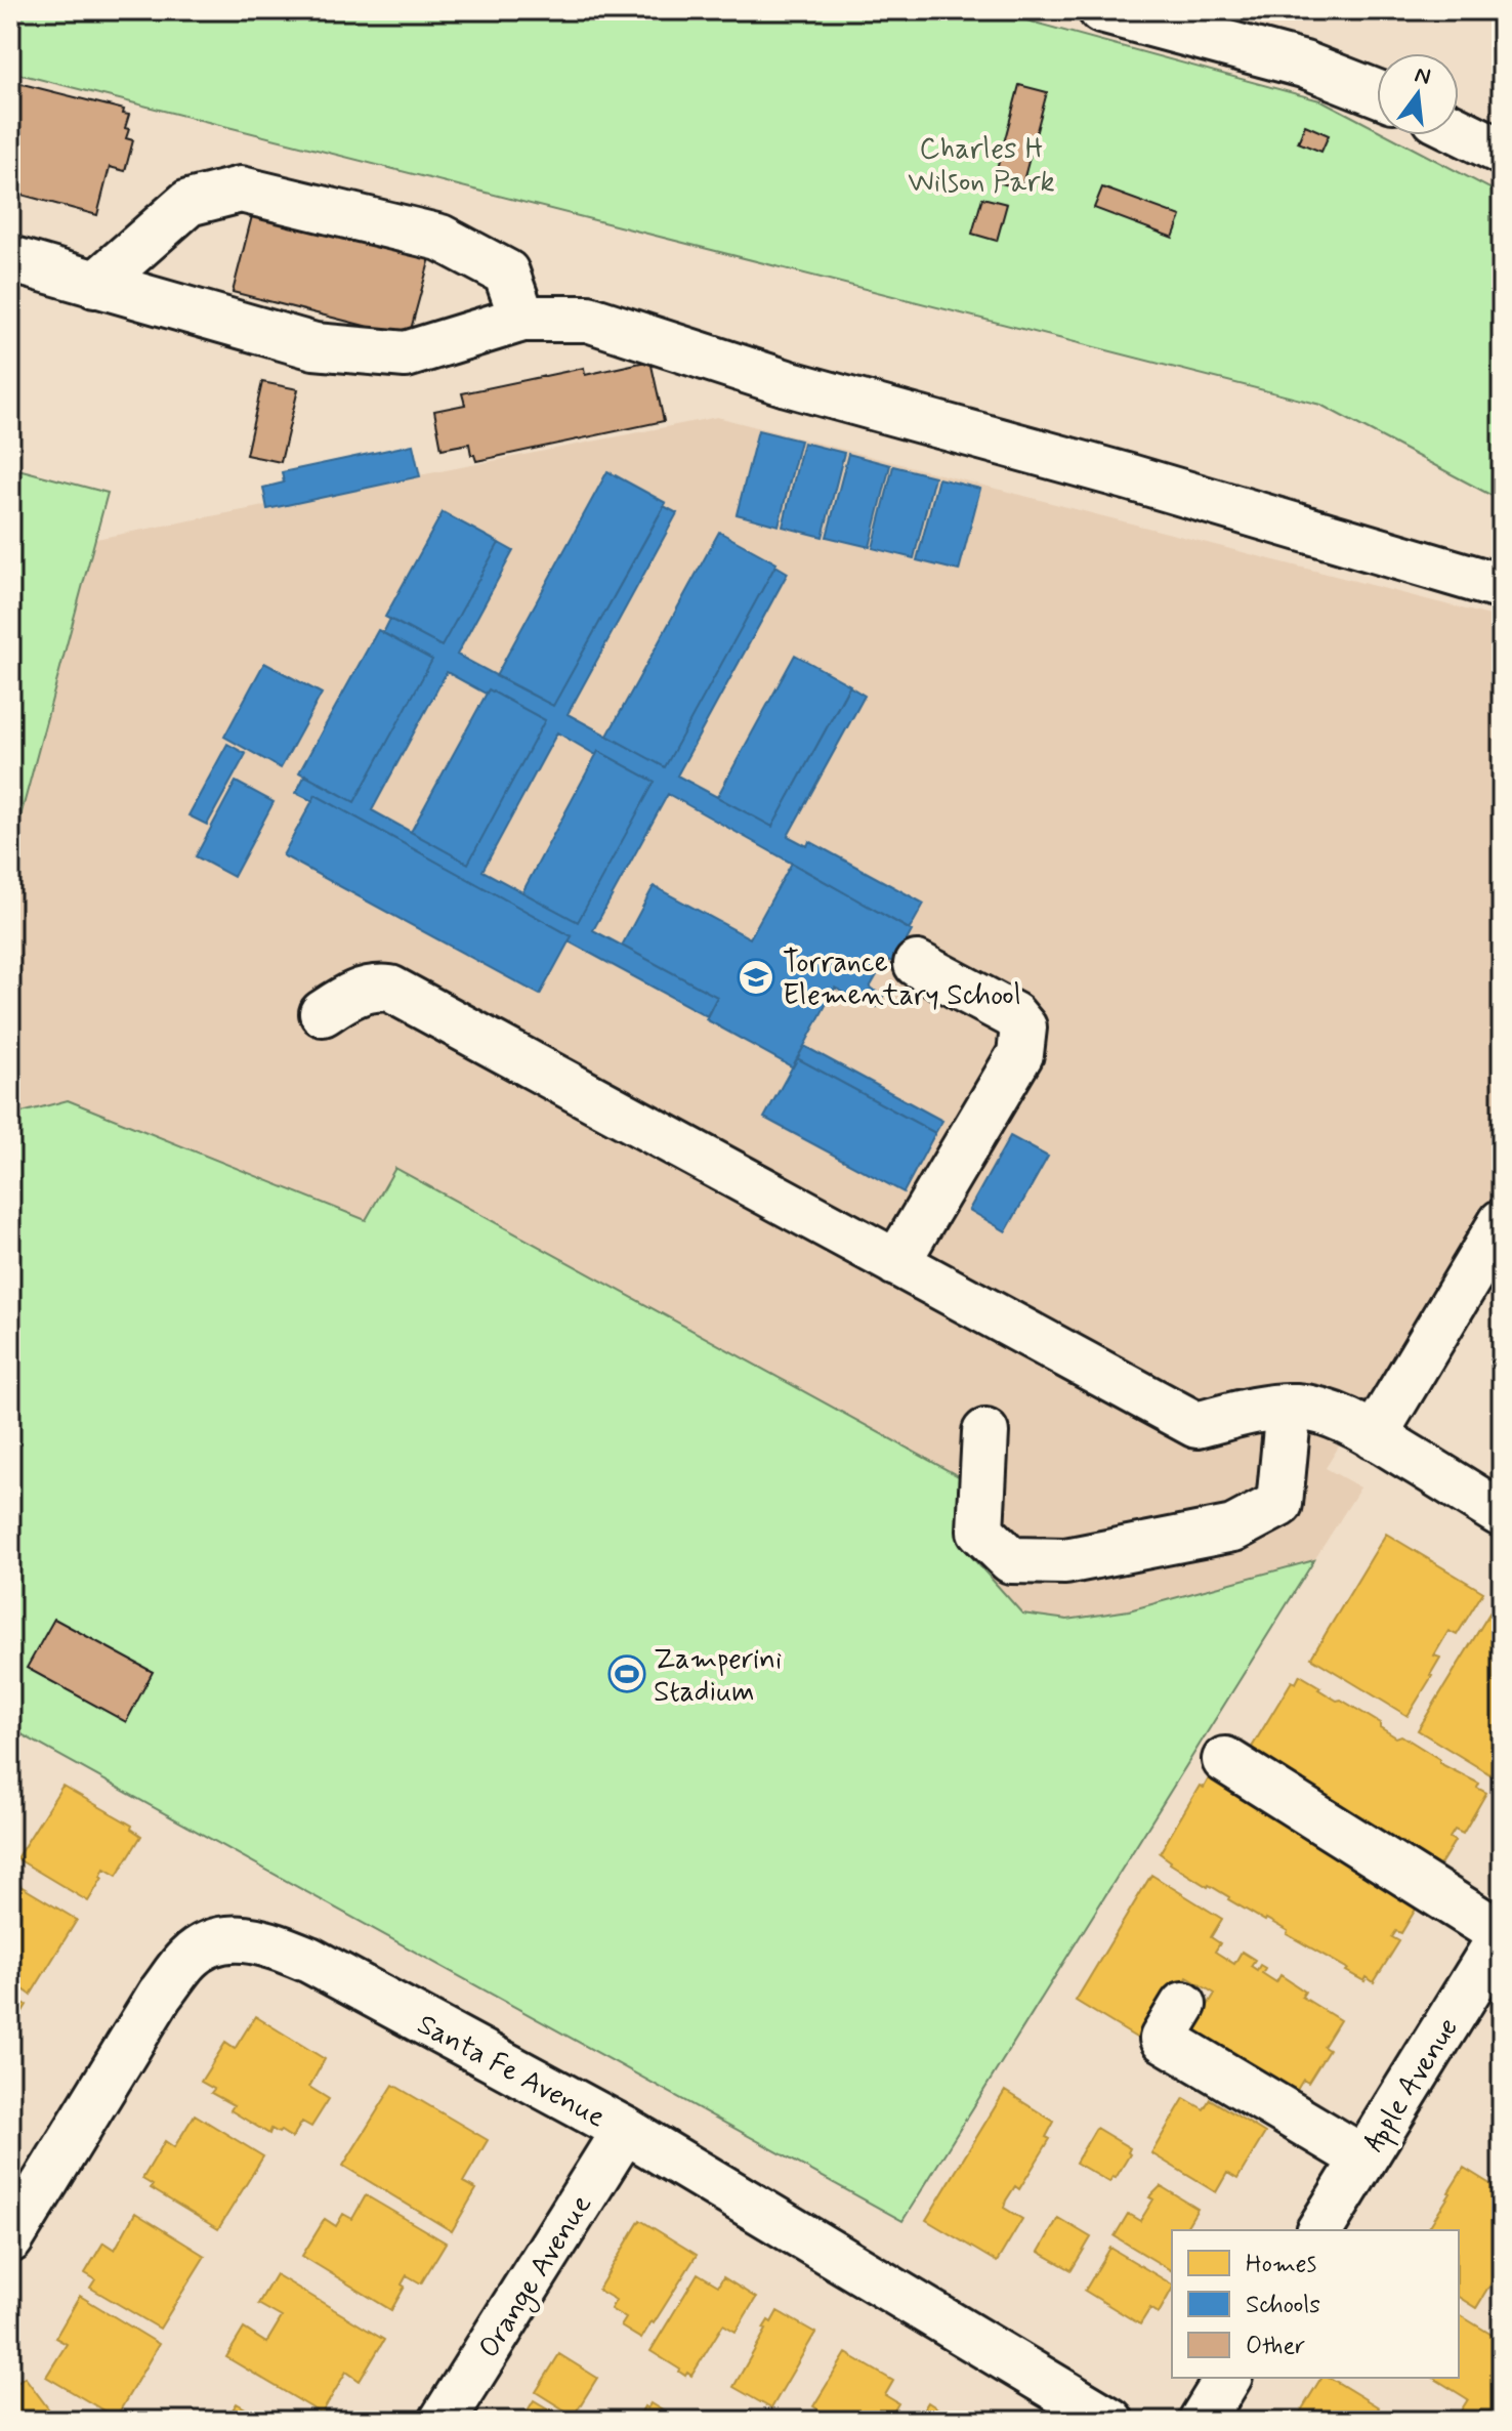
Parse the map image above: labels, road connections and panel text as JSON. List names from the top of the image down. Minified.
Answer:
{"streets":{"street":["Santa Fe Avenue","Apple Avenue","Orange Avenue"]},"crossings":[["Santa Fe Avenue","Orange Avenue"]],"parks":["Charles H Wilson Park"],"places":{"school or university":["Torrance Elementary School"],"sports":["Zamperini Stadium"]},"legend":["Homes","Schools","Other"],"north":"top"}
